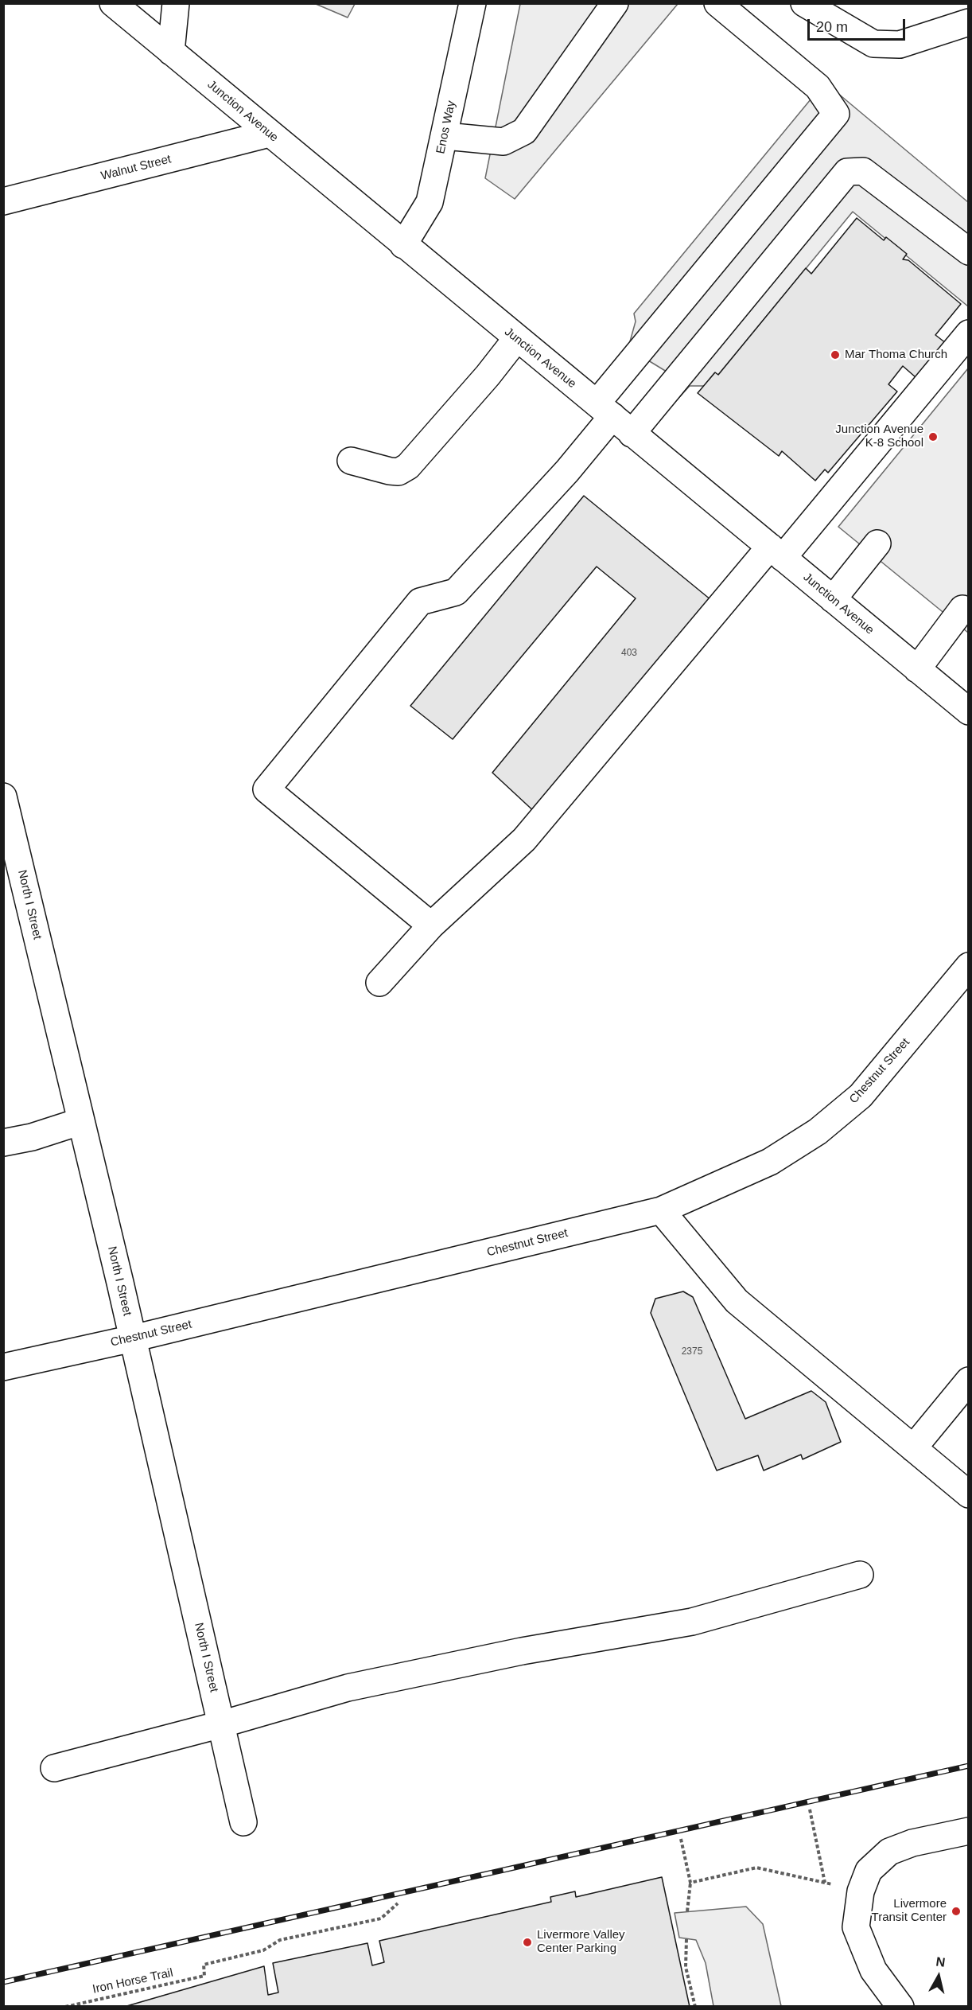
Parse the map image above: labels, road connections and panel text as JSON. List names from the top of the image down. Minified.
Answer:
{"streets":{"street":["Junction Avenue","Enos Way","Walnut Street","North I Street","Chestnut Street"],"path":["Iron Horse Trail"]},"crossings":[["Junction Avenue","Enos Way"],["Junction Avenue","Walnut Street"],["North I Street","Chestnut Street"]],"places":["Mar Thoma Church","Junction Avenue K-8 School","Livermore Transit Center","Livermore Valley Center Parking"],"house_numbers":["403","2375"],"scale_bar":"20 m","north":"top"}
